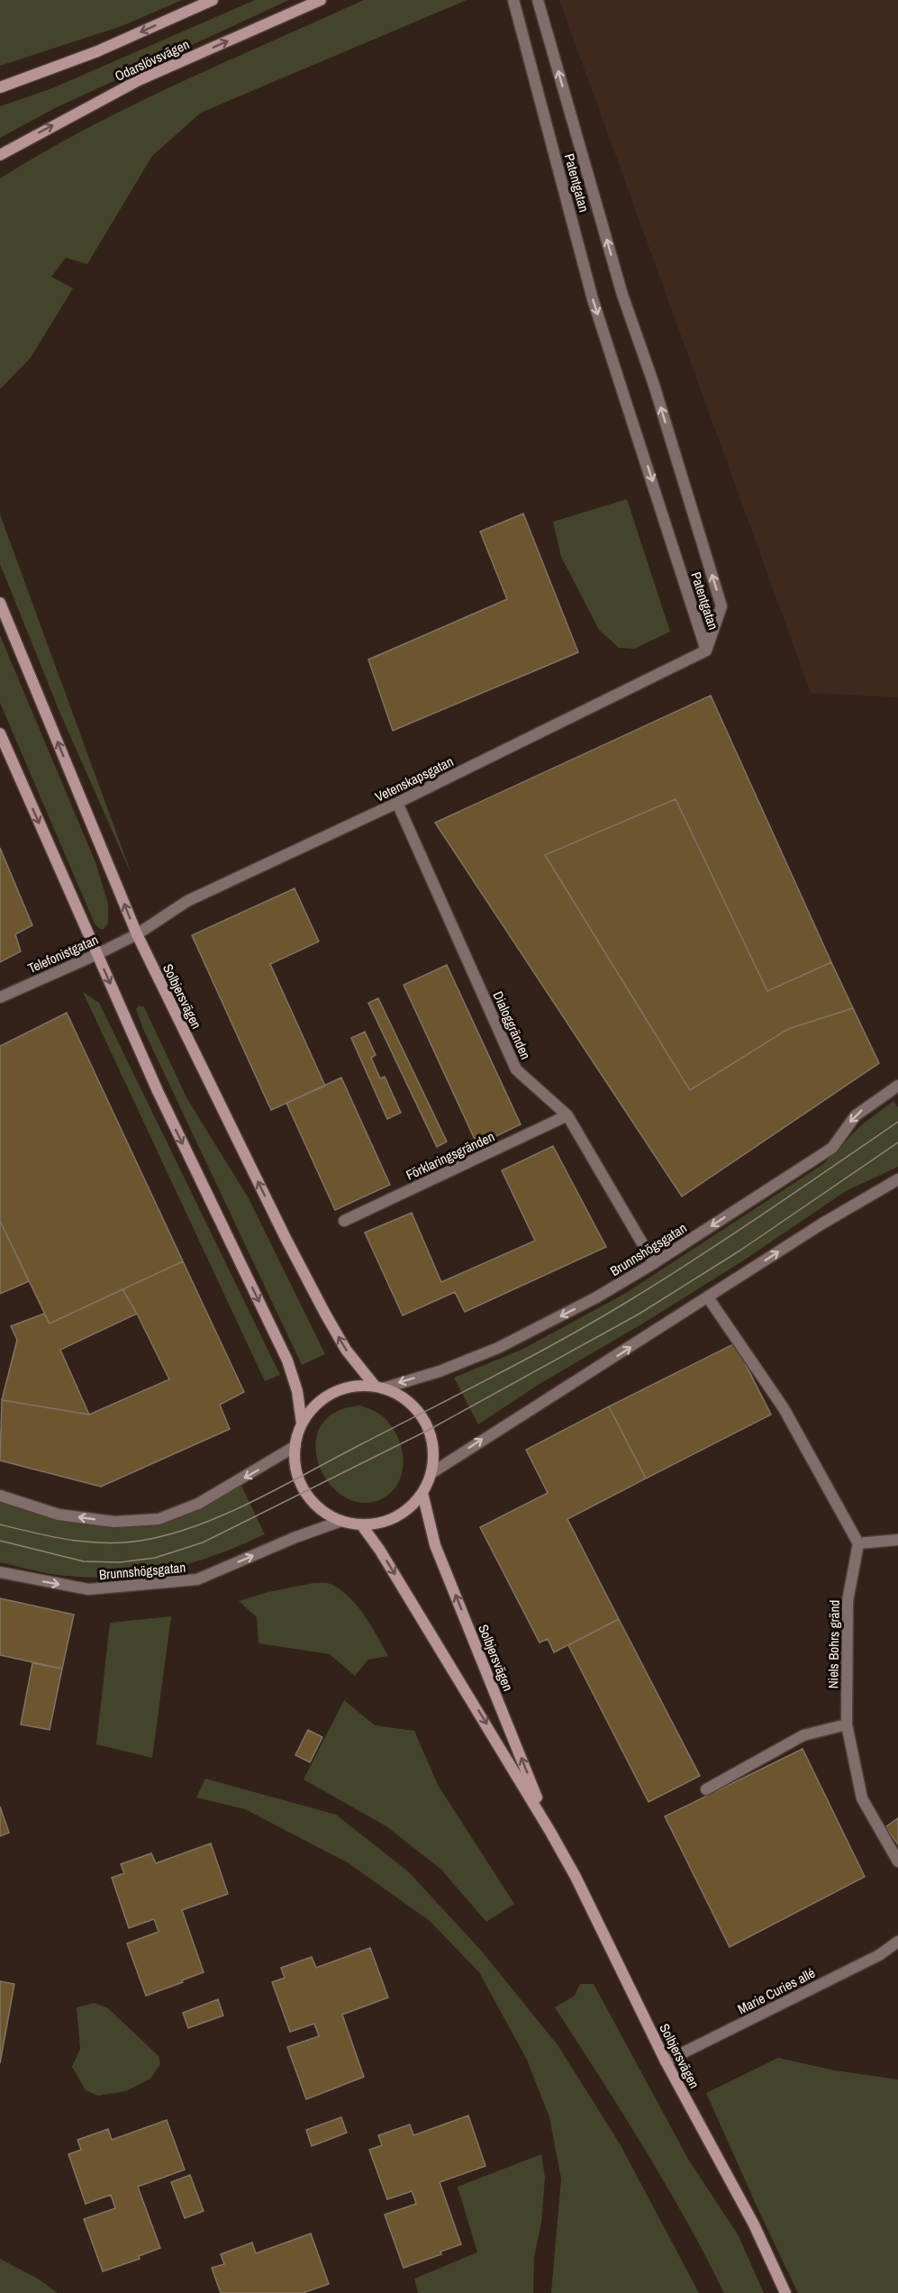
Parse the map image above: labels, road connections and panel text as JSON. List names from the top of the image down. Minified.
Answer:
{"streets":{"main road":["Odarslövsvägen","Solbjersvägen"],"street":["Patentgatan","Vetenskapsgatan","Telefonistgatan","Dialoggränden","Förklaringsgränden","Brunnshögsgatan","Niels Bohrs gränd","Marie Curies allé"]},"crossings":[["Patentgatan","Vetenskapsgatan"],["Vetenskapsgatan","Telefonistgatan"],["Vetenskapsgatan","Solbjersvägen"],["Vetenskapsgatan","Dialoggränden"],["Telefonistgatan","Solbjersvägen"],["Solbjersvägen","Brunnshögsgatan"],["Solbjersvägen","Marie Curies allé"],["Dialoggränden","Förklaringsgränden"],["Dialoggränden","Brunnshögsgatan"]]}
